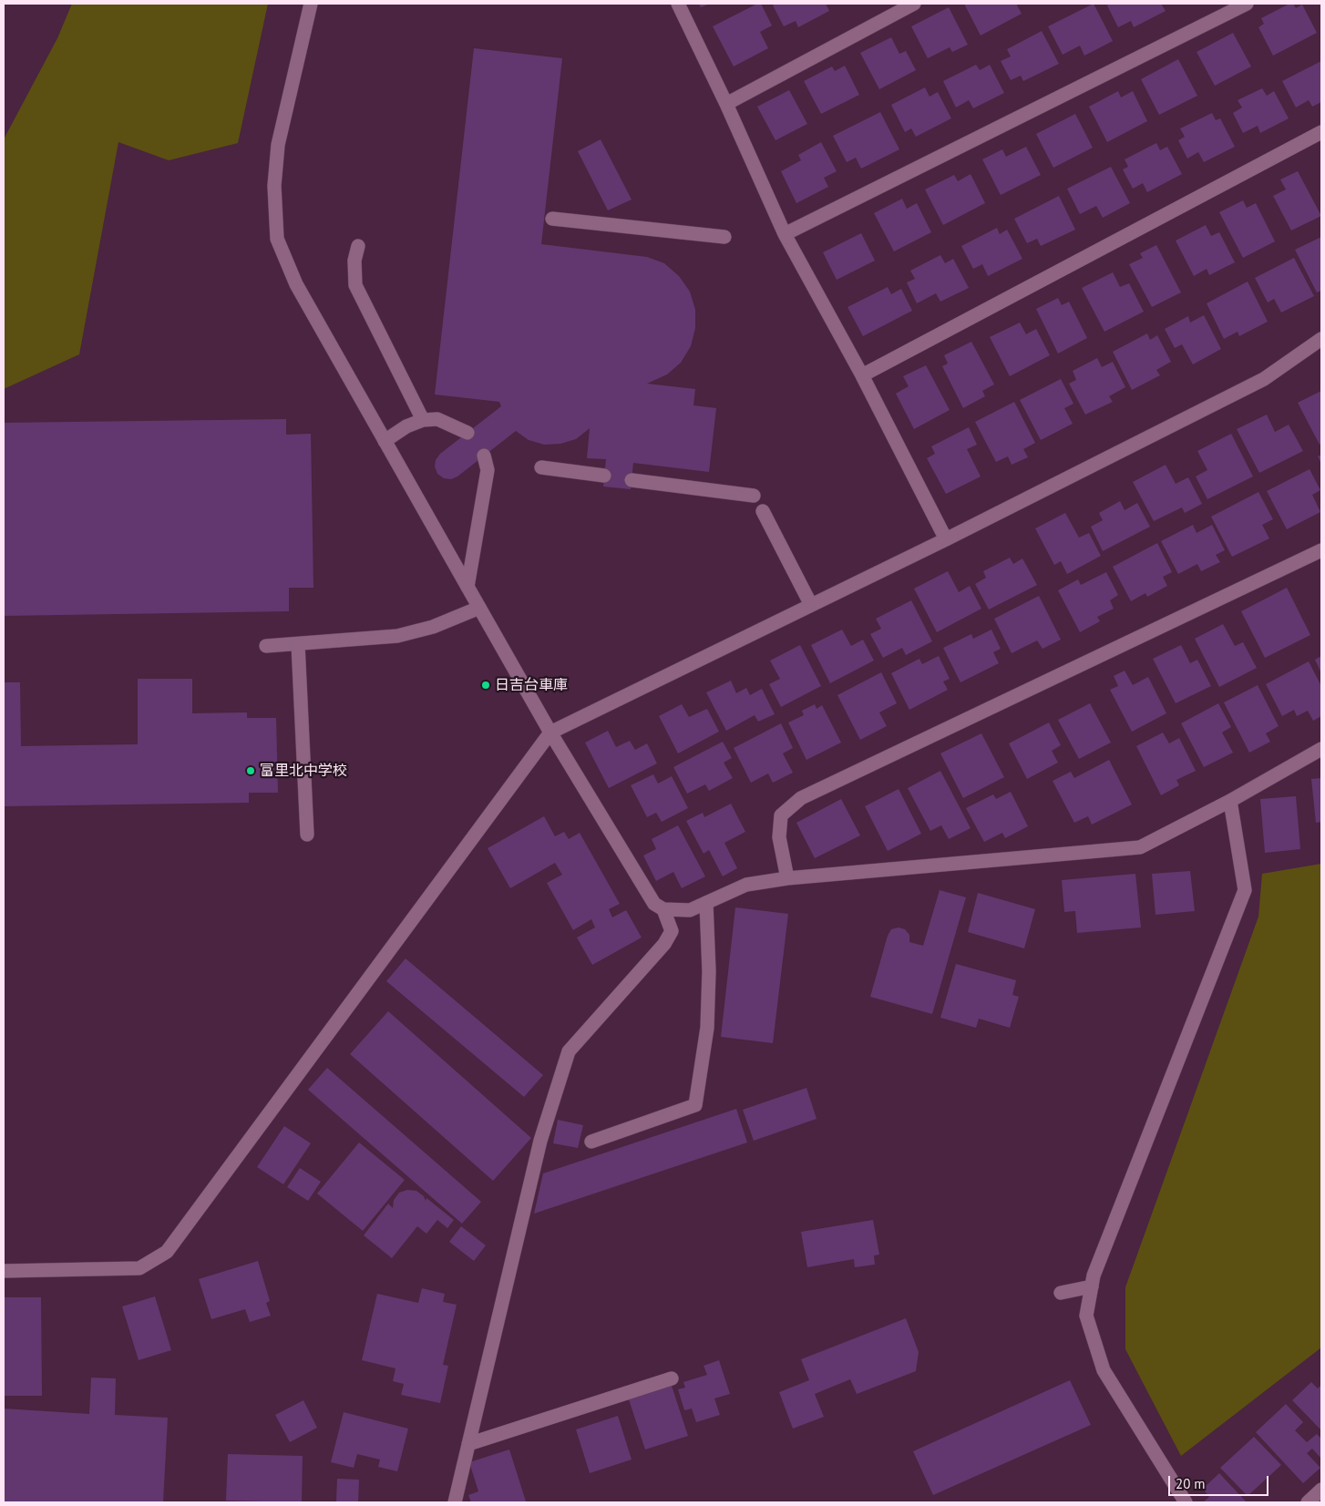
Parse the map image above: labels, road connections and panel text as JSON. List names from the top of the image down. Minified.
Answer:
{"places":["日吉台車庫","富里北中学校"],"scale_bar":"20 m"}
